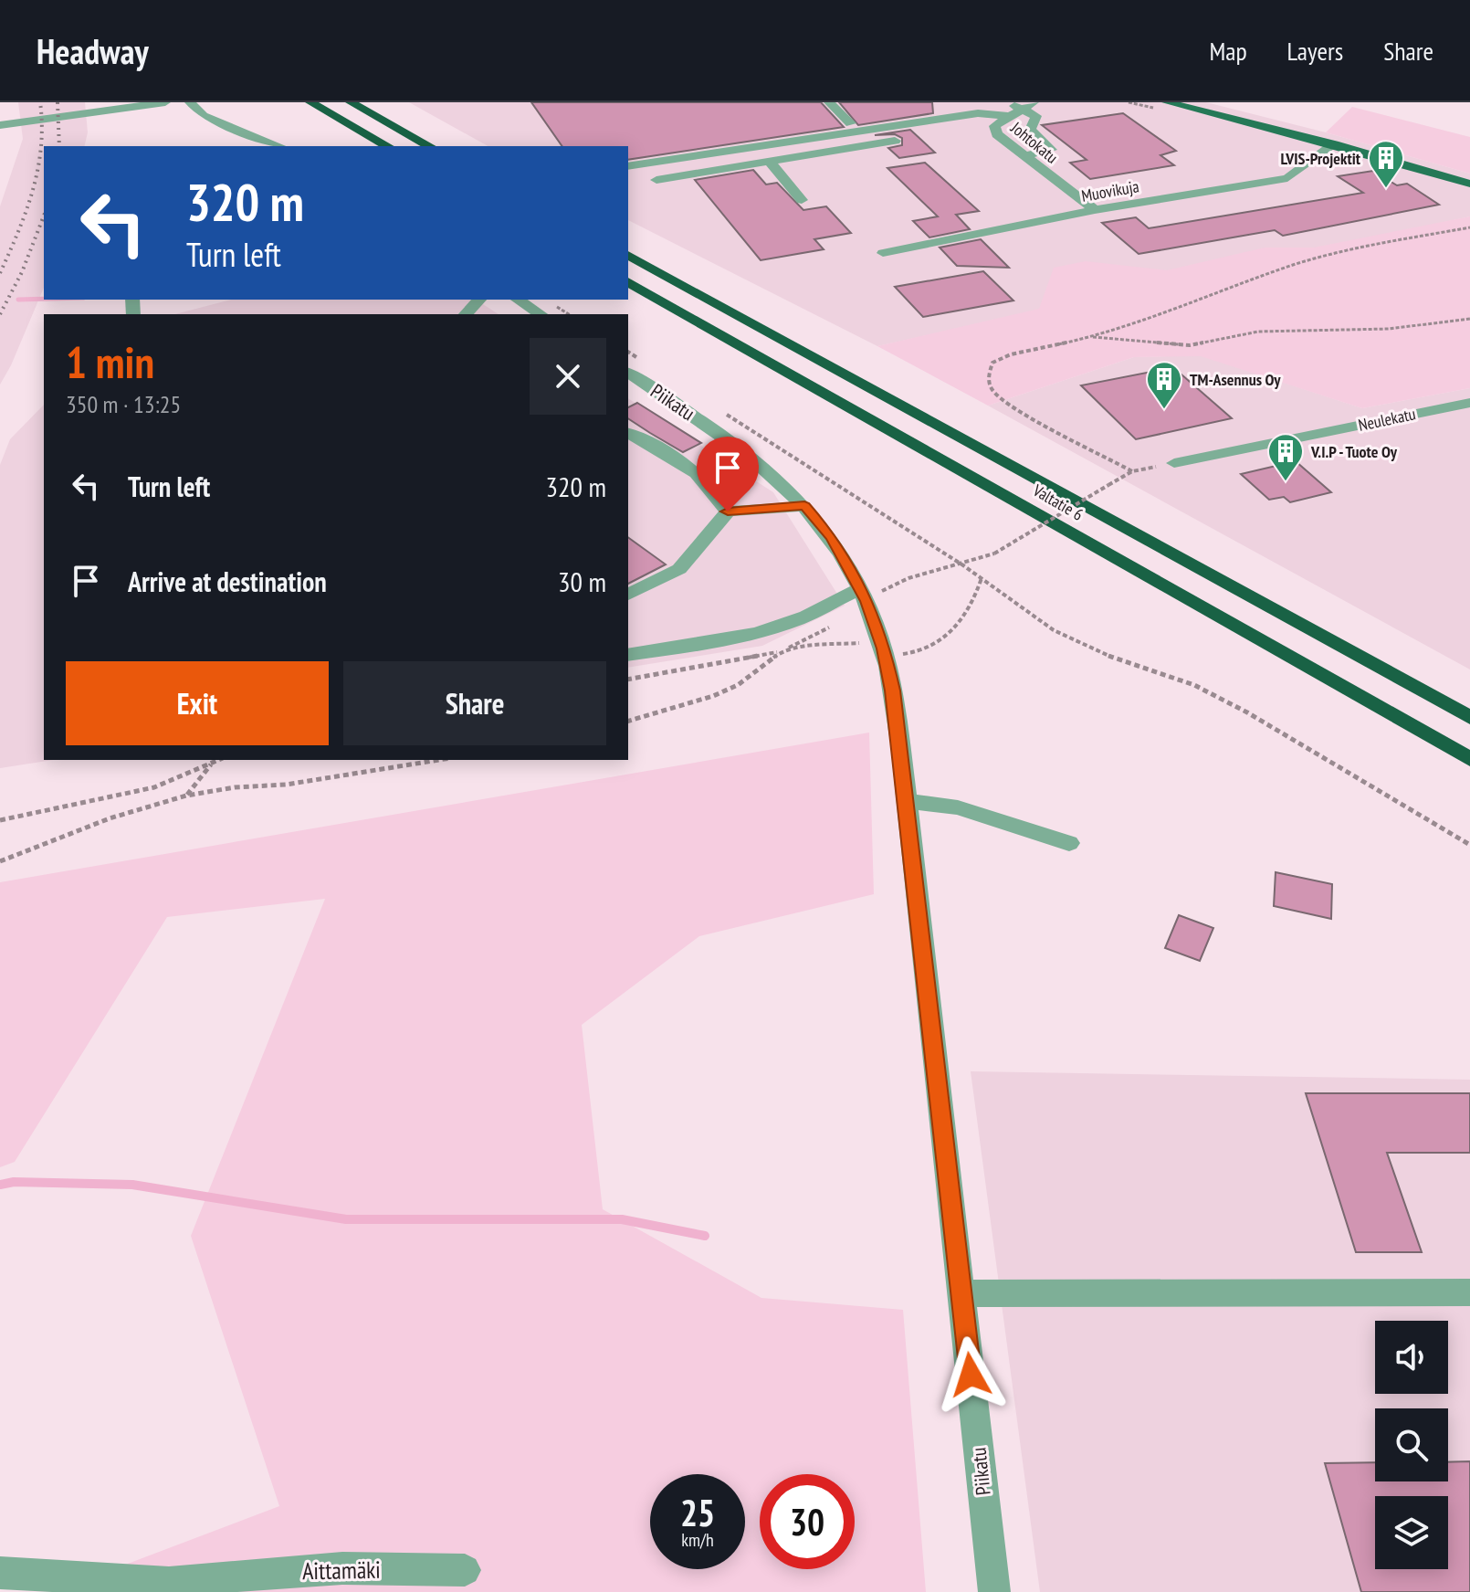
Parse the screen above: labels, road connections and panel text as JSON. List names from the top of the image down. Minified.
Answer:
{"streets":{"highway":["Valtatie 6"],"street":["Johtokatu","Muovikuja","Piikatu","Neulekatu","Aittamäki"]},"crossings":[["Johtokatu","Muovikuja"]],"places":{"building":["LVIS-Projektit","TM-Asennus Oy","V.I.P - Tuote Oy"]},"page":{"header":"Headway","nav":["Map","Layers","Share"],"turn":["320 m","Turn left"],"heading":["1 min","350 m · 13:25"],"list":[{"name":"Turn left","value":"320 m"},{"name":"Arrive at destination","value":"30 m"}],"buttons":["Exit","Share"],"speed":"25 km/h","limit":"30"}}
